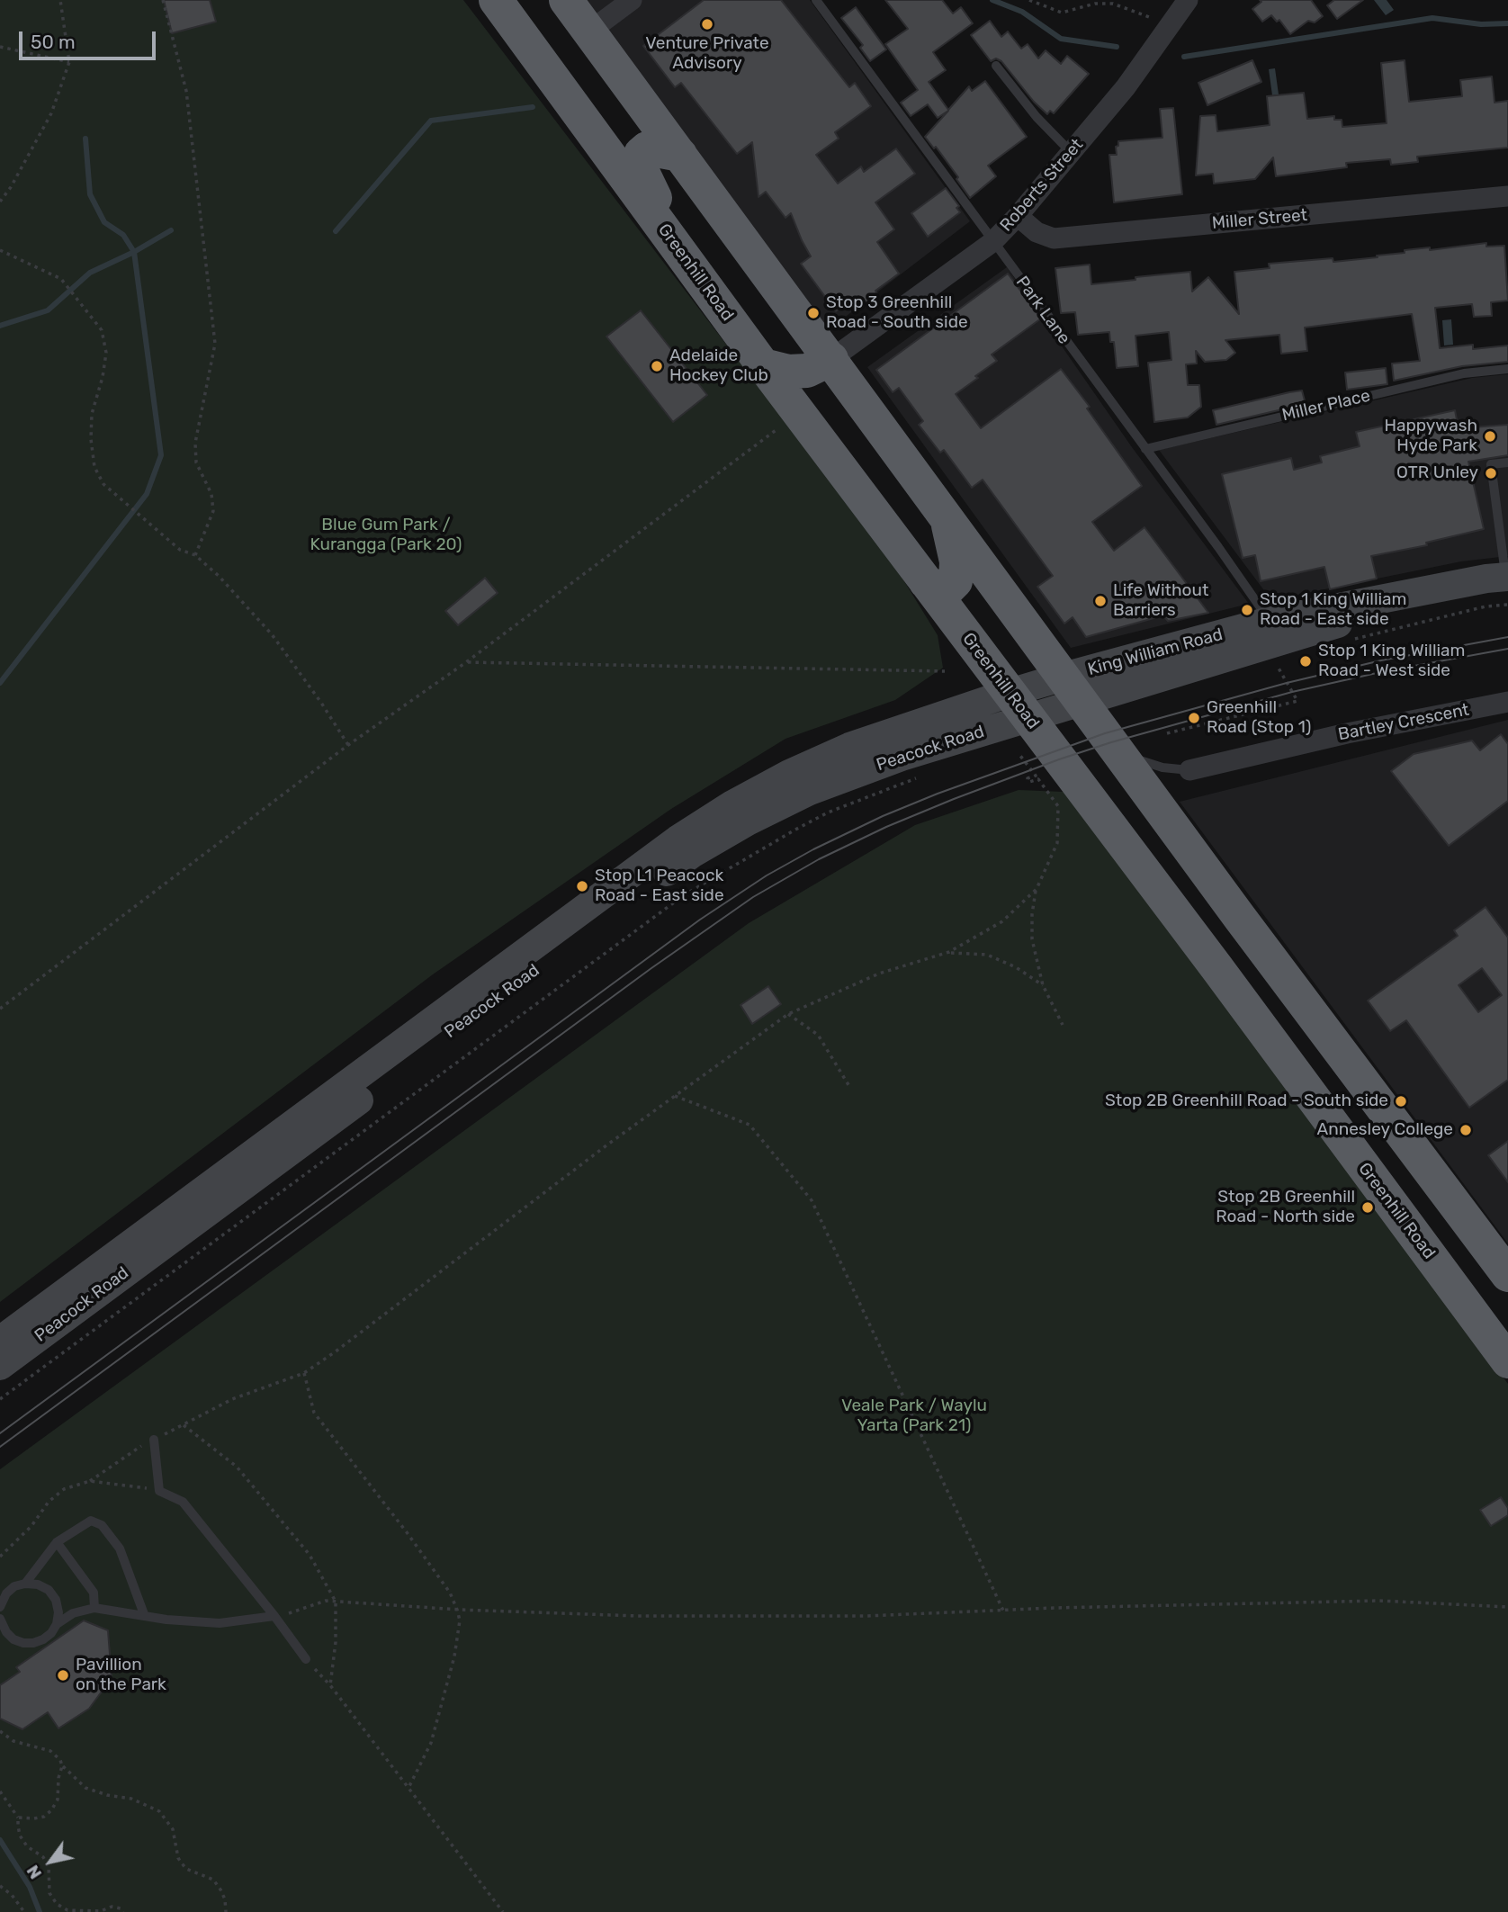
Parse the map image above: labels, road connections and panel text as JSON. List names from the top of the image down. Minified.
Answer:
{"streets":{"highway":["Greenhill Road"],"main road":["King William Road","Peacock Road"],"street":["Roberts Street","Miller Street","Bartley Crescent"],"lane":["Park Lane","Miller Place"]},"crossings":[["Roberts Street","Miller Street"],["Roberts Street","Park Lane"],["Greenhill Road","King William Road"],["Greenhill Road","Peacock Road"],["Park Lane","Miller Place"],["Park Lane","King William Road"],["King William Road","Peacock Road"]],"parks":["Blue Gum Park / Kurangga (Park 20)","Veale Park / Waylu Yarta (Park 21)"],"places":["Venture Private Advisory","Stop 3 Greenhill Road - South side","Adelaide Hockey Club","Happywash Hyde Park","OTR Unley","Life Without Barriers","Stop 1 King William Road - East side","Stop 1 King William Road - West side","Greenhill Road (Stop 1)","Stop L1 Peacock Road - East side","Stop 2B Greenhill Road - South side","Annesley College","Stop 2B Greenhill Road - North side","Pavillion on the Park"],"scale_bar":"50 m","north":"bottom left"}
